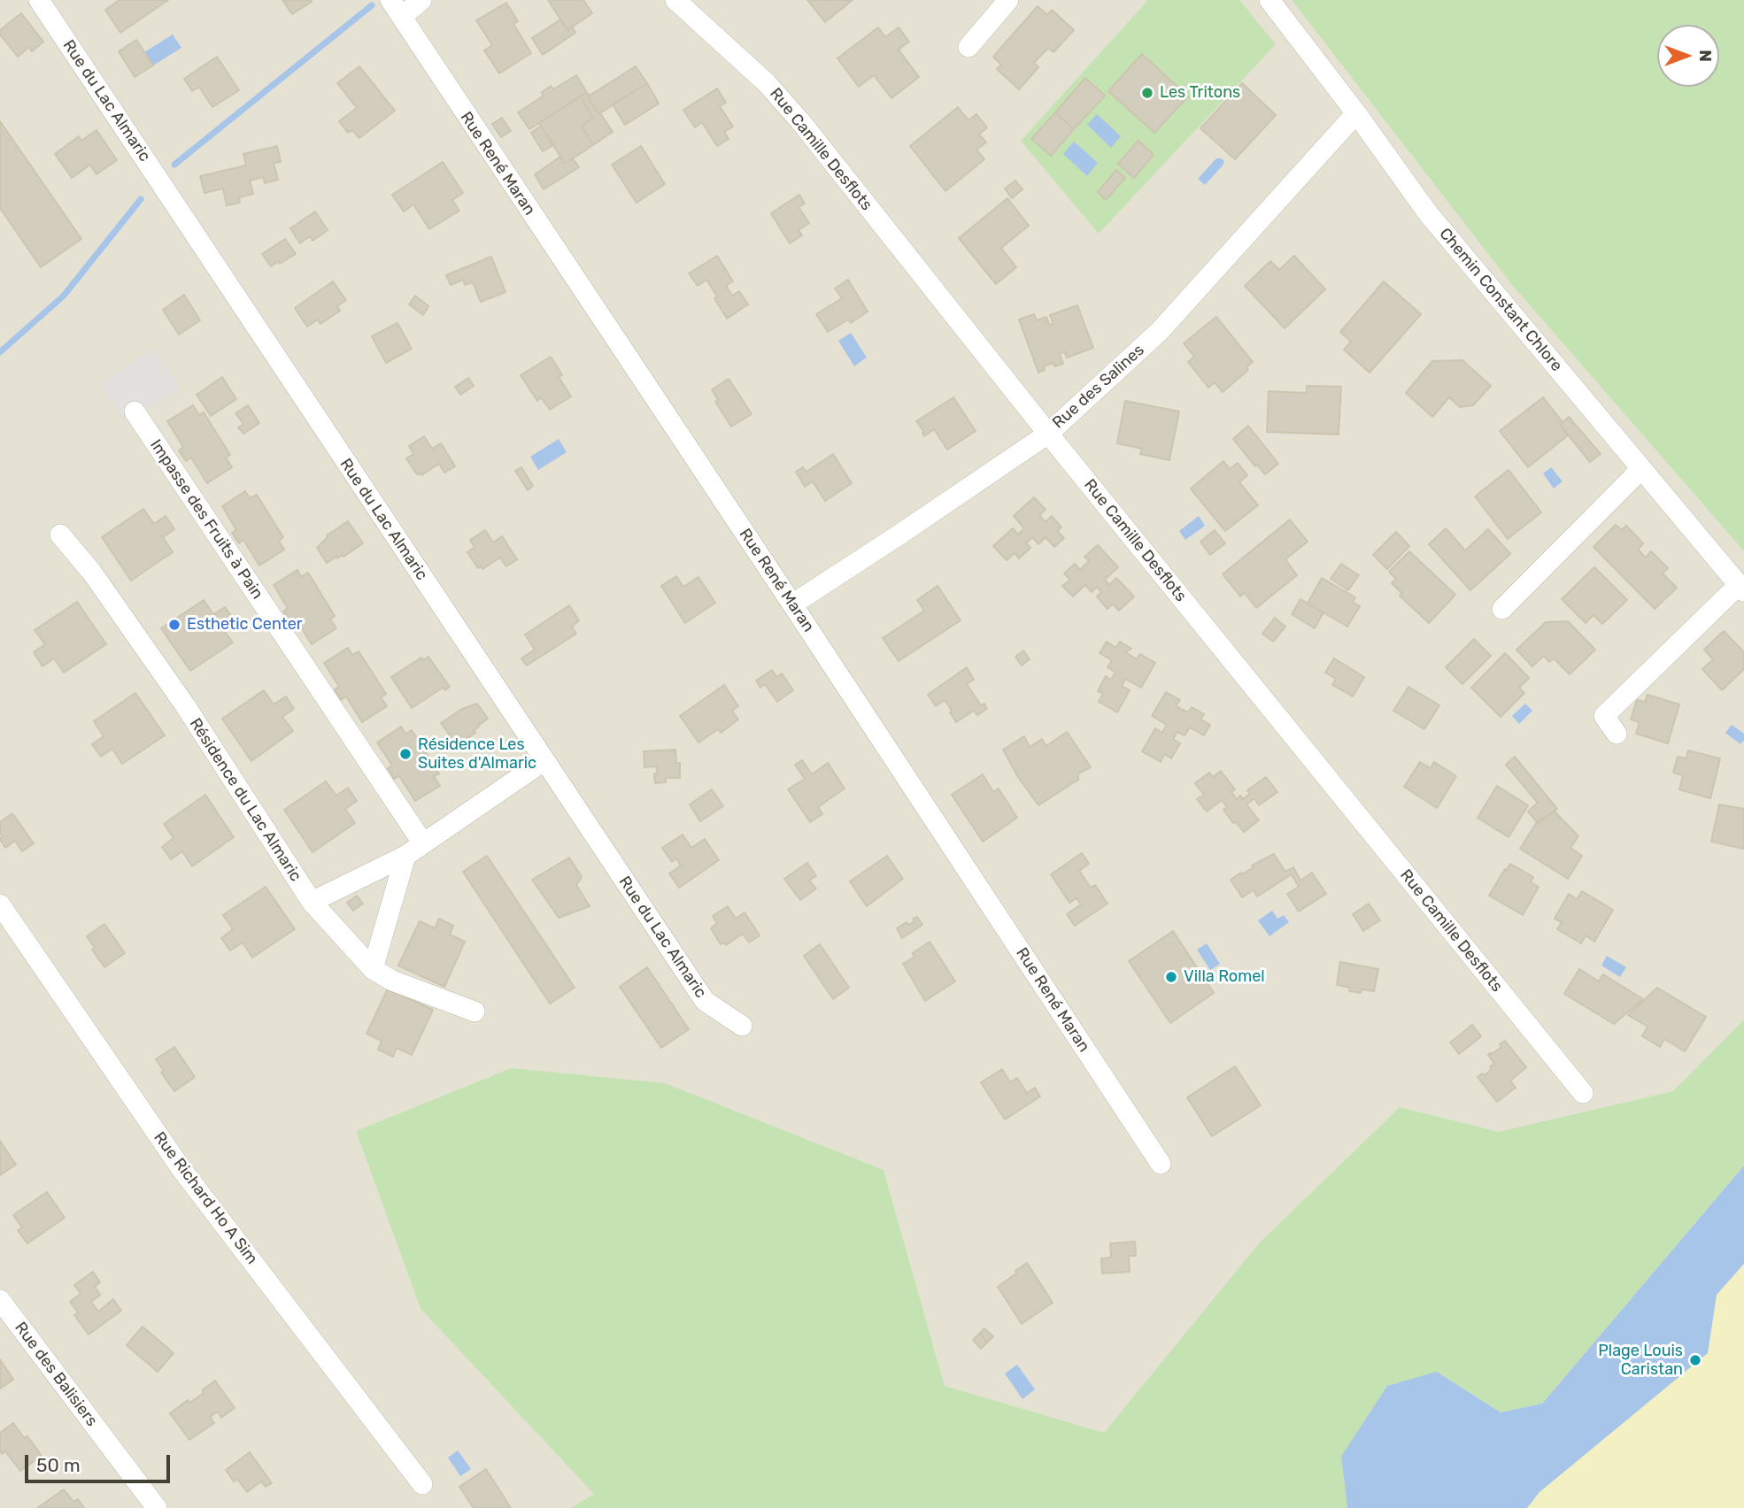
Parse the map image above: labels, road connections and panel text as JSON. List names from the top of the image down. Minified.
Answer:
{"streets":{"street":["Rue du Lac Almaric","Rue Camille Desflots","Rue René Maran","Chemin Constant Chlore","Rue des Salines","Impasse des Fruits à Pain","Résidence du Lac Almaric","Rue Richard Ho A Sim","Rue des Balisiers"]},"crossings":[["Rue Camille Desflots","Rue des Salines"],["Rue René Maran","Rue des Salines"],["Chemin Constant Chlore","Rue des Salines"]],"places":["Les Tritons","Esthetic Center","Résidence Les Suites d'Almaric","Villa Romel","Plage Louis Caristan"],"scale_bar":"50 m","north":"right"}
